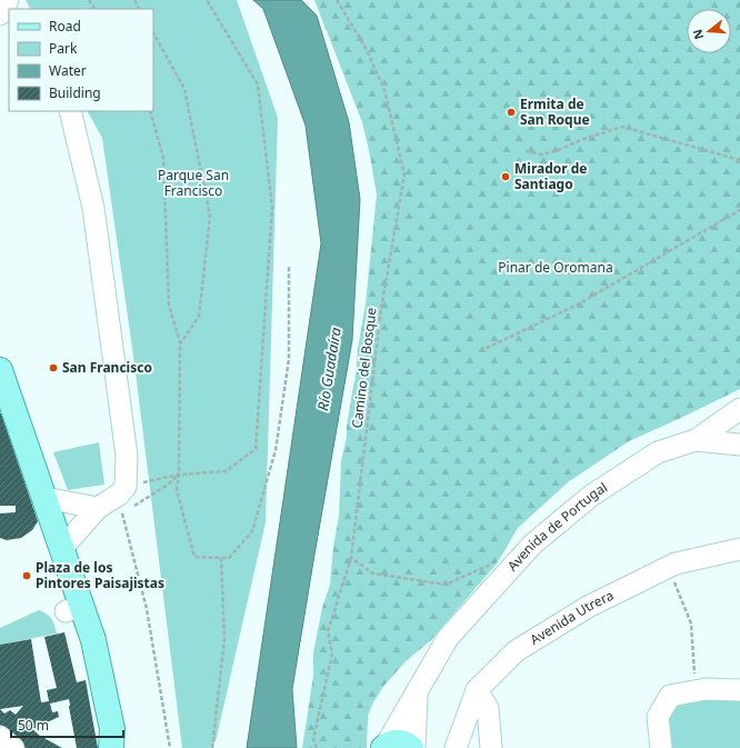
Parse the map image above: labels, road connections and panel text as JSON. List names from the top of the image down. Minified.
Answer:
{"streets":{"street":["Avenida de Portugal","Avenida Utrera"],"path":["Camino del Bosque"]},"water":["Río Guadaíra"],"parks":["Parque San Francisco","Pinar de Oromana"],"places":["Ermita de San Roque","Mirador de Santiago","San Francisco","Plaza de los Pintores Paisajistas"],"legend":["Road","Park","Water","Building"],"scale_bar":"50 m","north":"left"}
